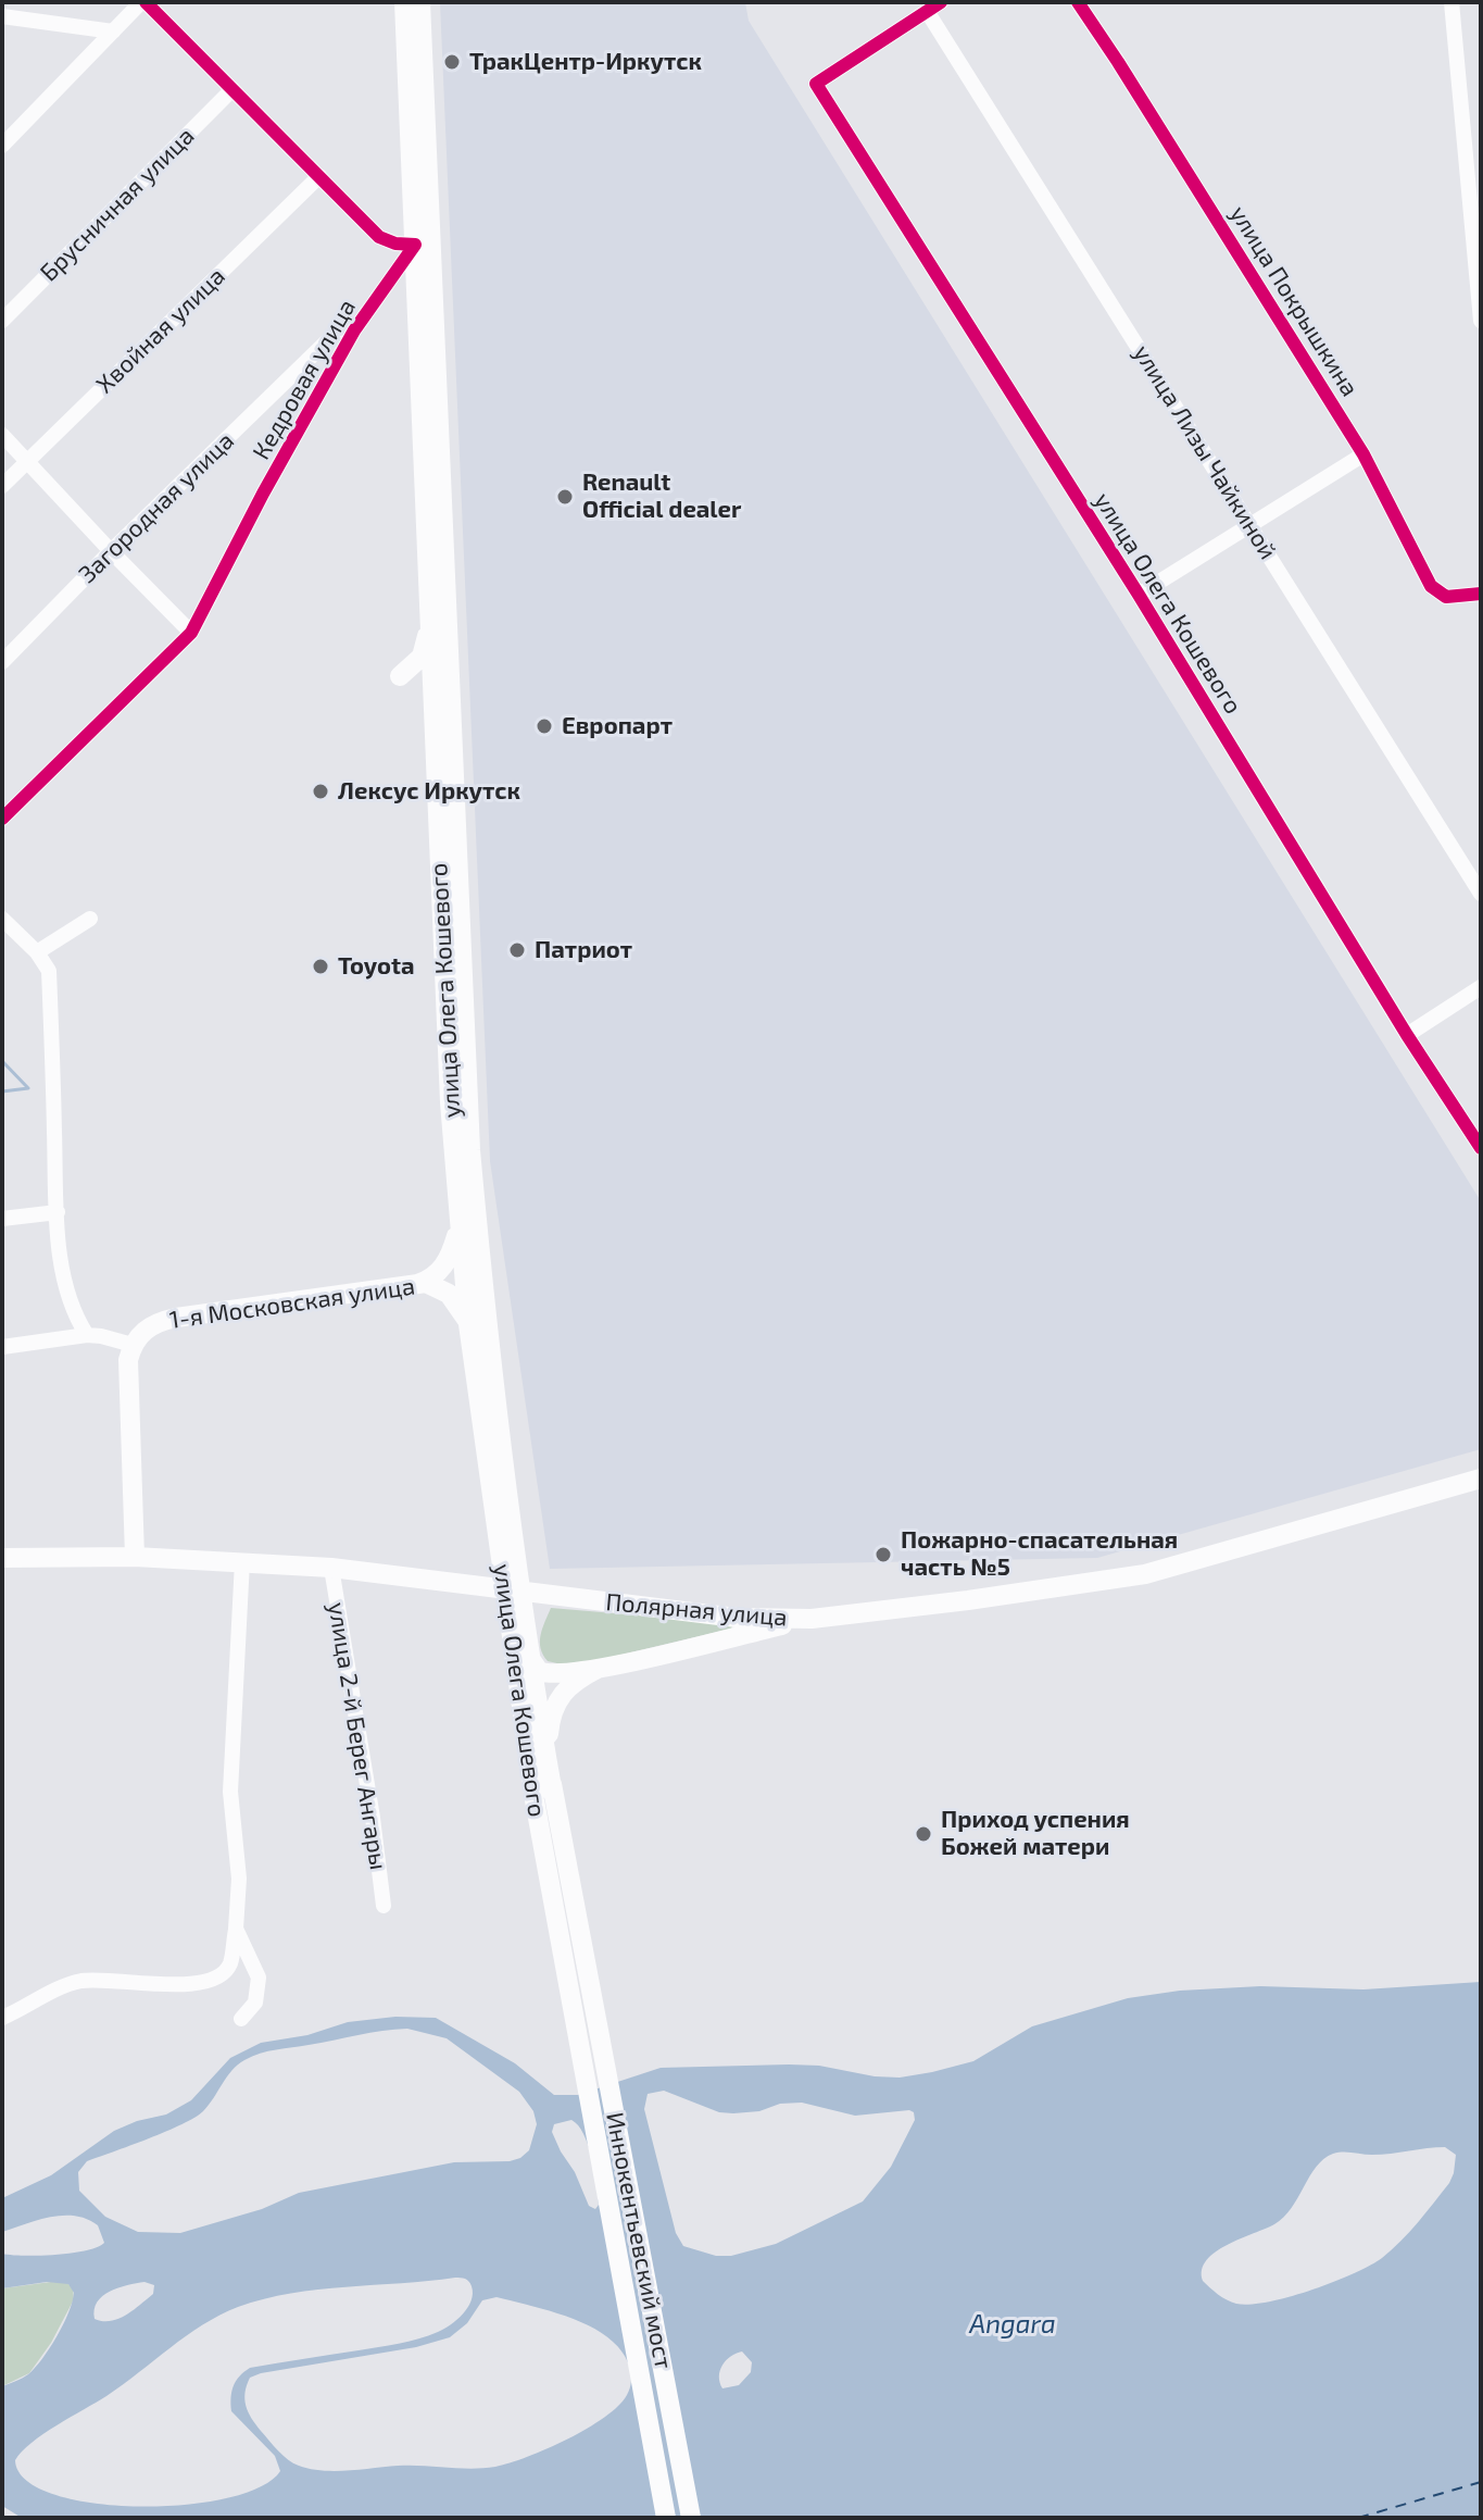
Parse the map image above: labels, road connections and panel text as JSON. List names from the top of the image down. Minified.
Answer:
{"streets":{"main road":["улица Олега Кошевого","1-я Московская улица","Полярная улица","Иннокентьевский мост"],"street":["Брусничная улица","улица Покрышкина","Хвойная улица","Кедровая улица","улица Лизы Чайкиной","Загородная улица","улица 2-й Берег Ангары"]},"crossings":[["Кедровая улица","Загородная улица"],["Кедровая улица","улица Олега Кошевого"],["улица Лизы Чайкиной","улица Олега Кошевого"],["улица Олега Кошевого","1-я Московская улица"],["улица Олега Кошевого","Иннокентьевский мост"],["Полярная улица","улица 2-й Берег Ангары"]],"water":["Angara"],"places":["ТракЦентр-Иркутск","Renault Official dealer","Европарт","Лексус Иркутск","Патриот","Toyota","Пожарно-спасательная часть №5","Приход успения Божей матери"]}
